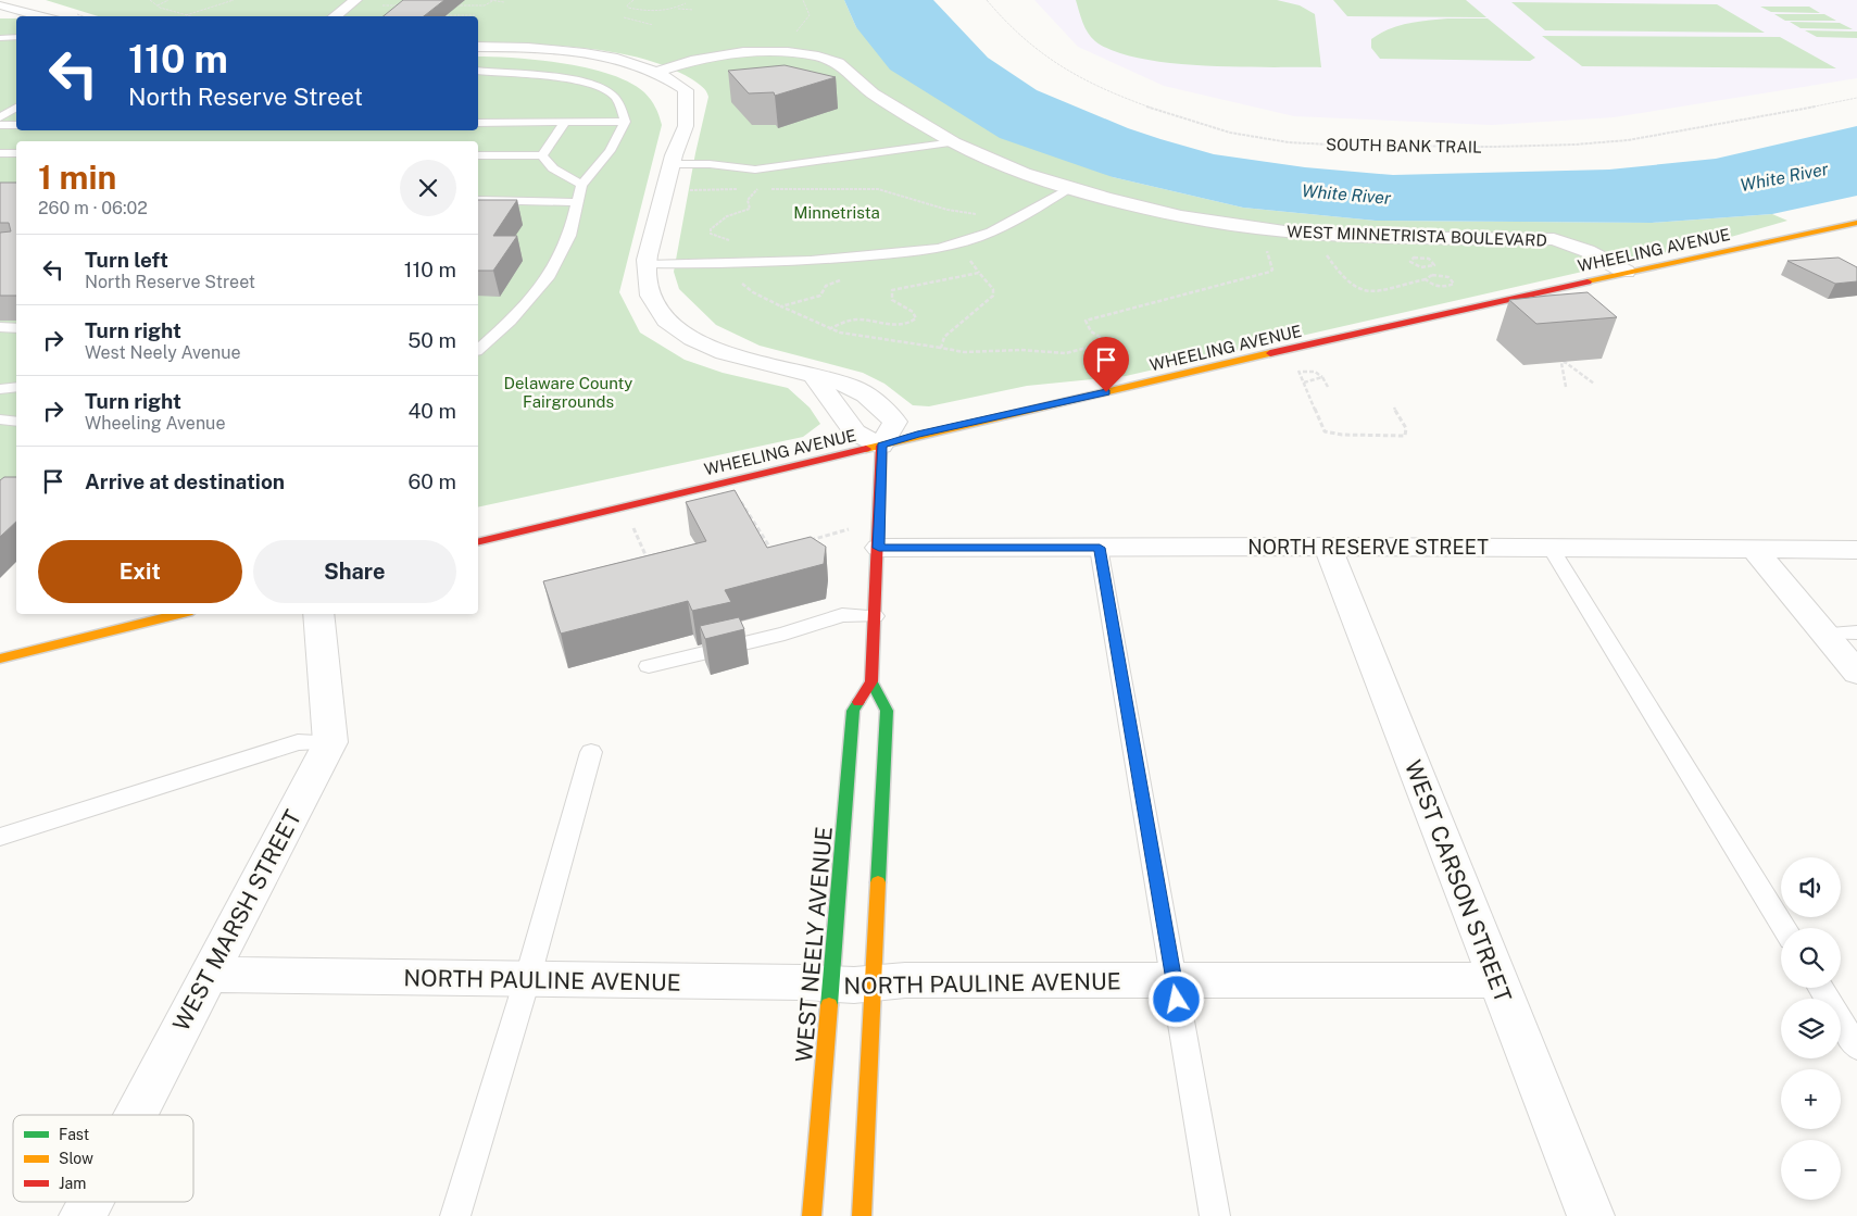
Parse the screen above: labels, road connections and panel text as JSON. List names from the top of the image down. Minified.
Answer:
{"streets":{"main road":["WHEELING AVENUE","WEST NEELY AVENUE"],"street":["WEST MINNETRISTA BOULEVARD","NORTH RESERVE STREET","WEST CARSON STREET","WEST MARSH STREET","NORTH PAULINE AVENUE"],"path":["SOUTH BANK TRAIL"]},"crossings":[["WEST MINNETRISTA BOULEVARD","WHEELING AVENUE"],["NORTH RESERVE STREET","WEST CARSON STREET"],["WEST CARSON STREET","NORTH PAULINE AVENUE"],["WEST MARSH STREET","NORTH PAULINE AVENUE"],["WEST NEELY AVENUE","NORTH PAULINE AVENUE"]],"water":["White River"],"parks":["Minnetrista","Delaware County Fairgrounds"],"legend":["Fast","Slow","Jam"],"page":{"turn":["110 m","North Reserve Street"],"heading":["1 min","260 m · 06:02"],"list":[{"name":"Turn left","note":"North Reserve Street","value":"110 m"},{"name":"Turn right","note":"West Neely Avenue","value":"50 m"},{"name":"Turn right","note":"Wheeling Avenue","value":"40 m"},{"name":"Arrive at destination","value":"60 m"}],"buttons":["Exit","Share"],"map_buttons":["+","−"]}}
